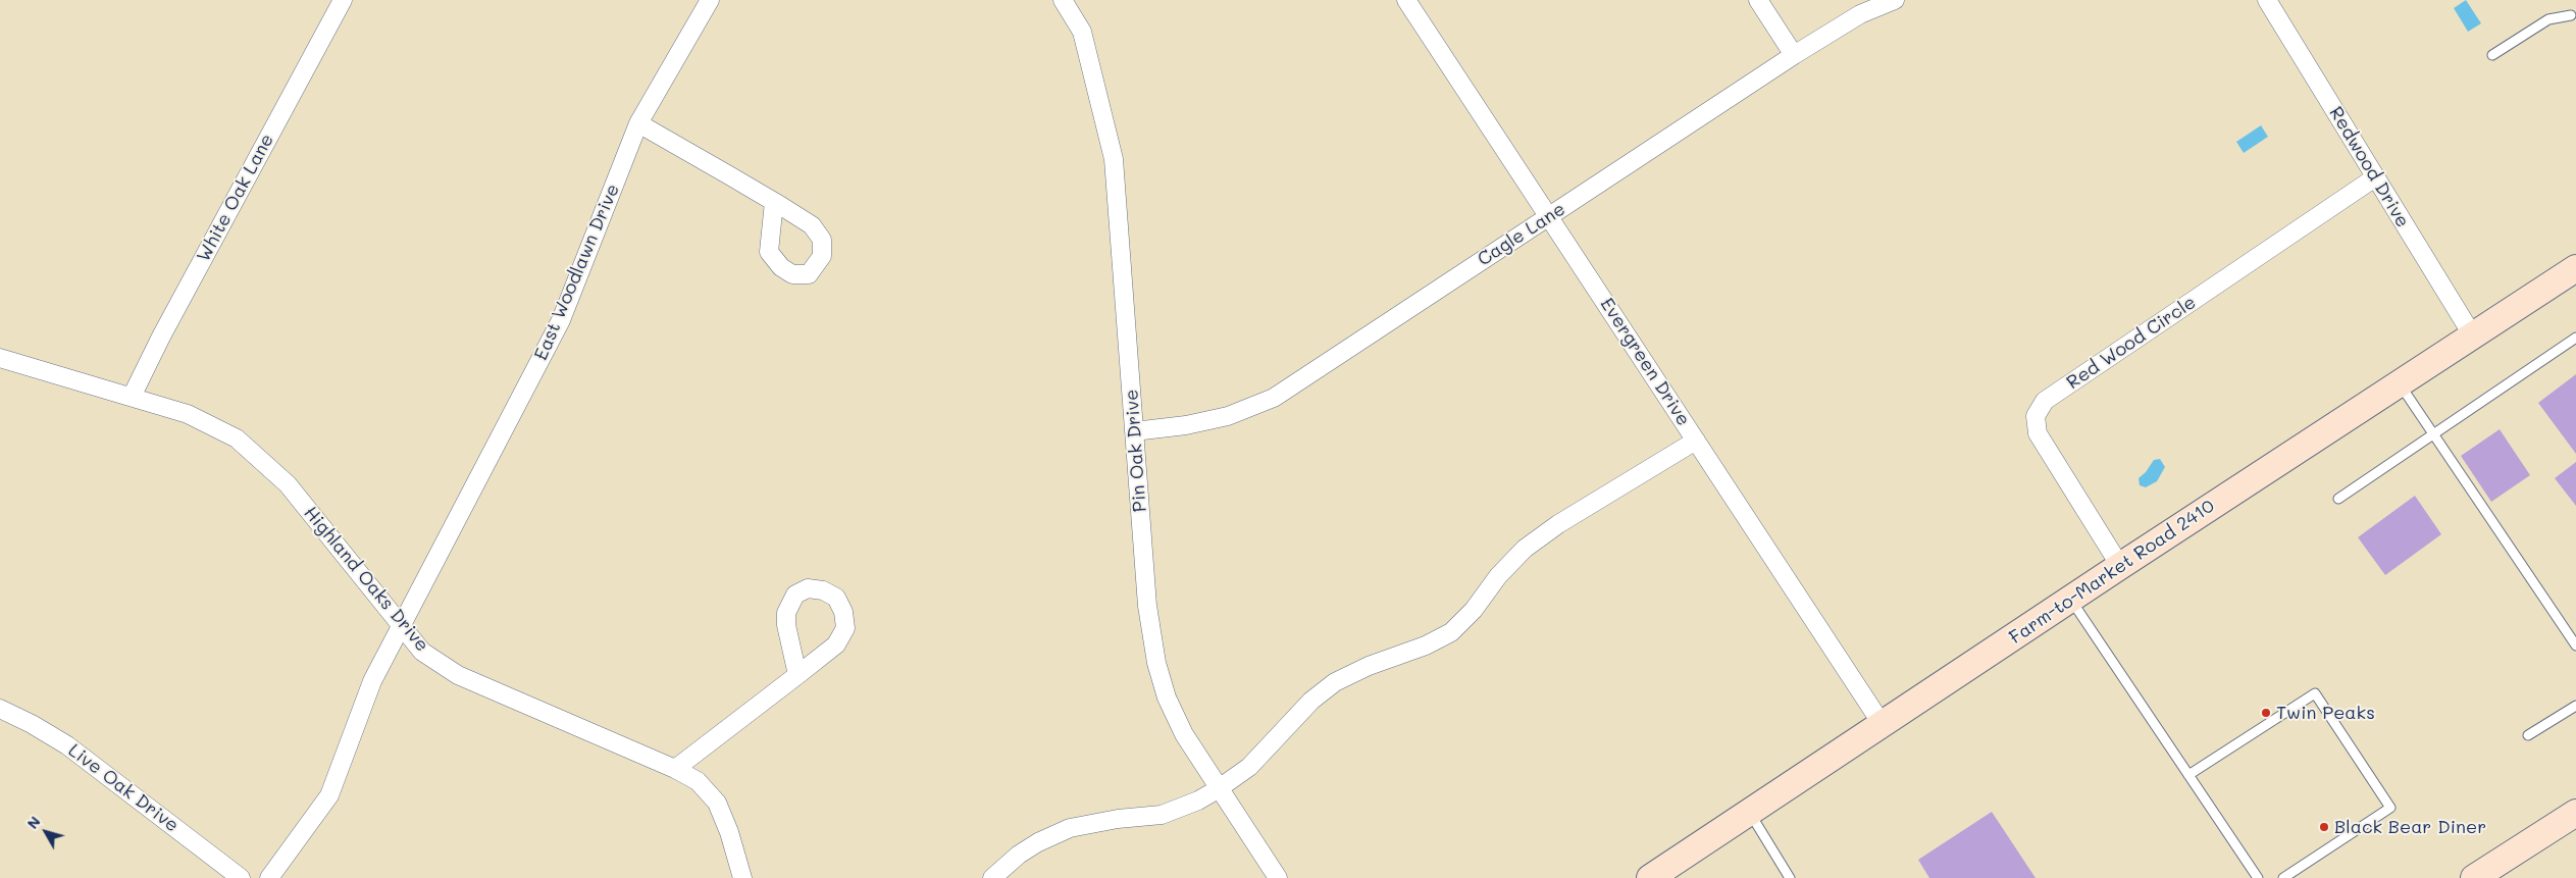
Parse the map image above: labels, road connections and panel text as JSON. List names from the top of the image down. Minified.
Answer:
{"streets":{"main road":["Farm-to-Market Road 2410"],"street":["Redwood Drive","White Oak Lane","Cagle Lane","East Woodlawn Drive","Red Wood Circle","Evergreen Drive","Pin Oak Drive","Highland Oaks Drive","Live Oak Drive"]},"crossings":[["Redwood Drive","Red Wood Circle"],["Redwood Drive","Farm-to-Market Road 2410"],["White Oak Lane","Highland Oaks Drive"],["Cagle Lane","Evergreen Drive"],["Cagle Lane","Pin Oak Drive"],["East Woodlawn Drive","Highland Oaks Drive"],["Red Wood Circle","Farm-to-Market Road 2410"],["Evergreen Drive","Farm-to-Market Road 2410"]],"places":["Twin Peaks","Black Bear Diner"],"north":"top left"}
